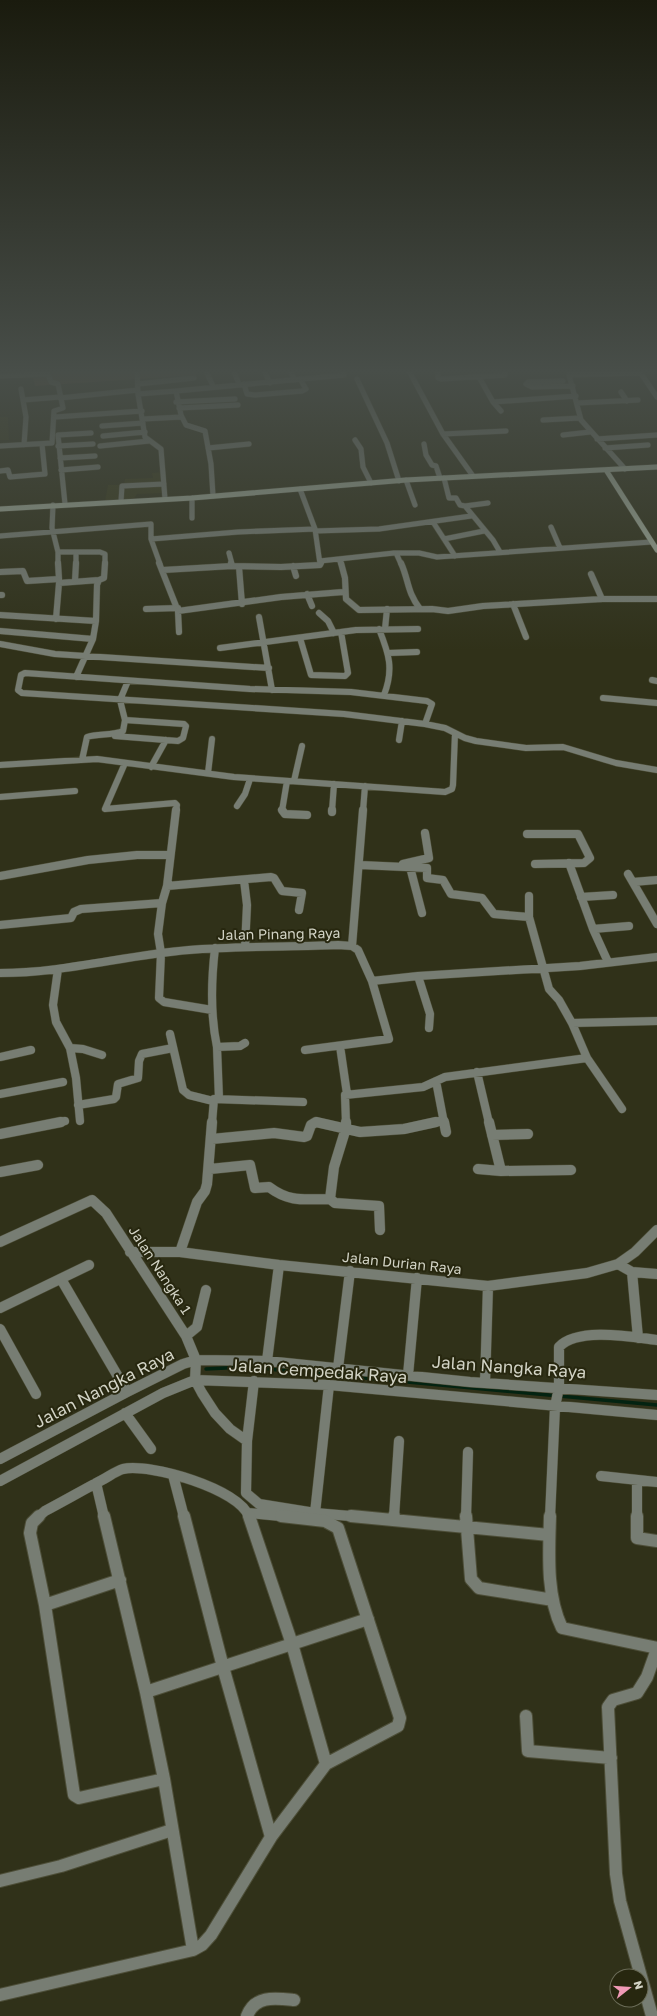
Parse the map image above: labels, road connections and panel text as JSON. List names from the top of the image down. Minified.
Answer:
{"streets":{"street":["Jalan Pinang Raya","Jalan Durian Raya","Jalan Nangka 1","Jalan Nangka Raya","Jalan Cempedak Raya"]},"crossings":[["Jalan Durian Raya","Jalan Nangka 1"],["Jalan Nangka 1","Jalan Nangka Raya"]],"north":"right"}
